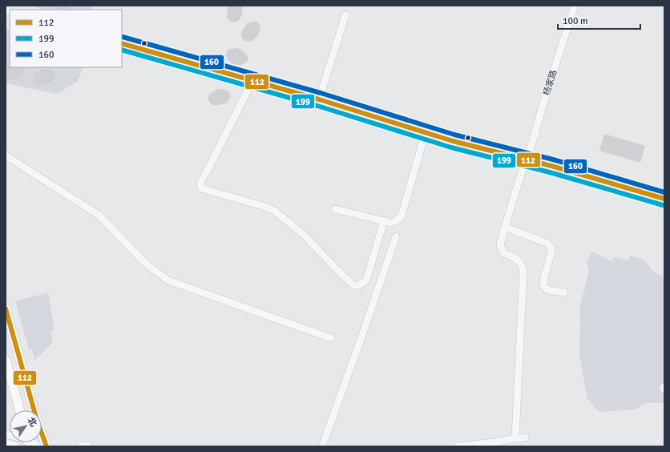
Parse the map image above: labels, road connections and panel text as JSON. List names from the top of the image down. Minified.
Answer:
{"streets":{"street":["杨家路"]},"lines":["transit line 160","transit line 112","transit line 199"],"legend":["112","199","160"],"scale_bar":"100 m","north":"top right"}
